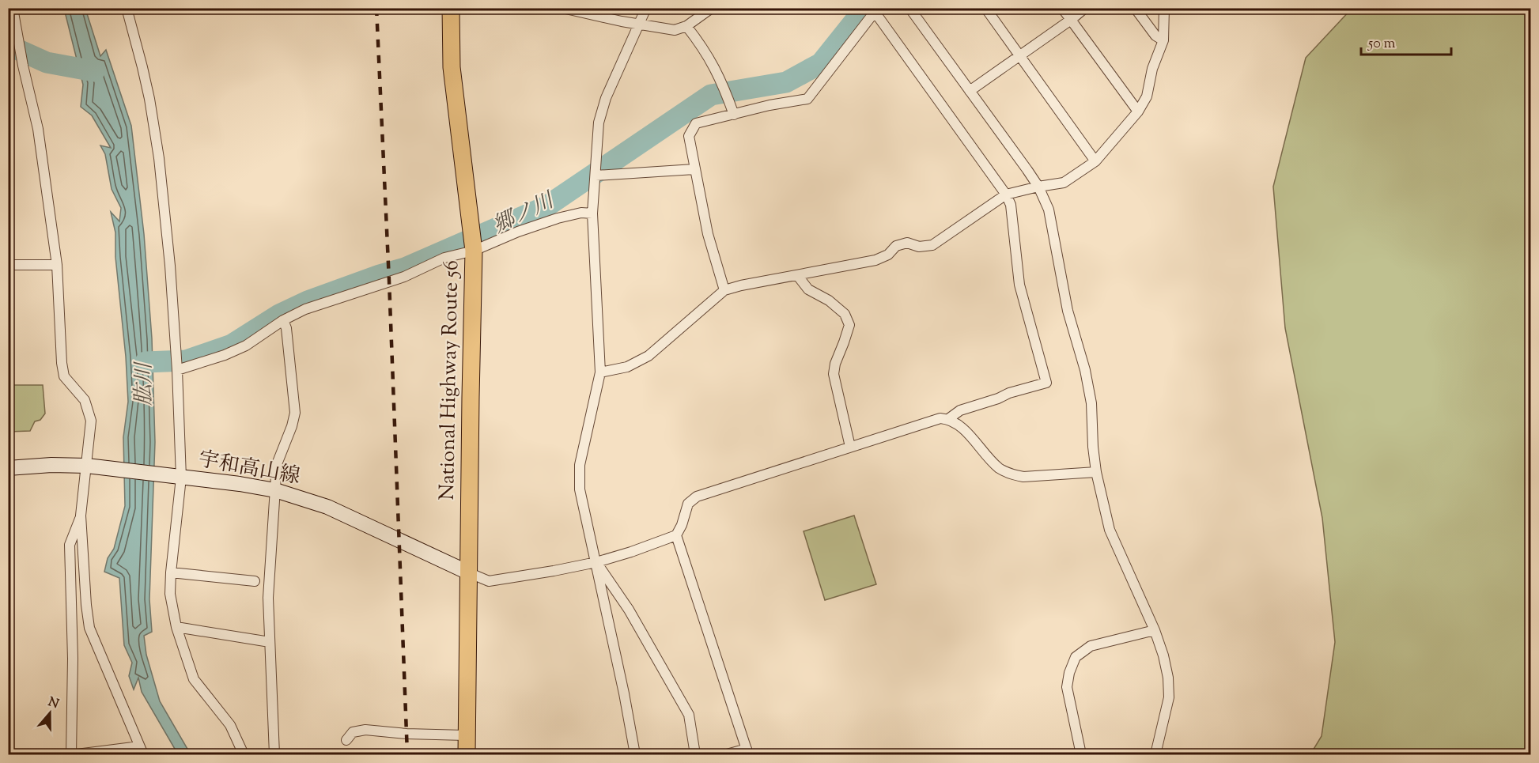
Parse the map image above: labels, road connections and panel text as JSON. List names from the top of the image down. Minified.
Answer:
{"streets":{"highway":["National Highway Route 56"],"main road":["宇和高山線"]},"crossings":[["National Highway Route 56","宇和高山線"]],"water":["郷ノ川","肱川"],"scale_bar":"50 m","north":"top"}
